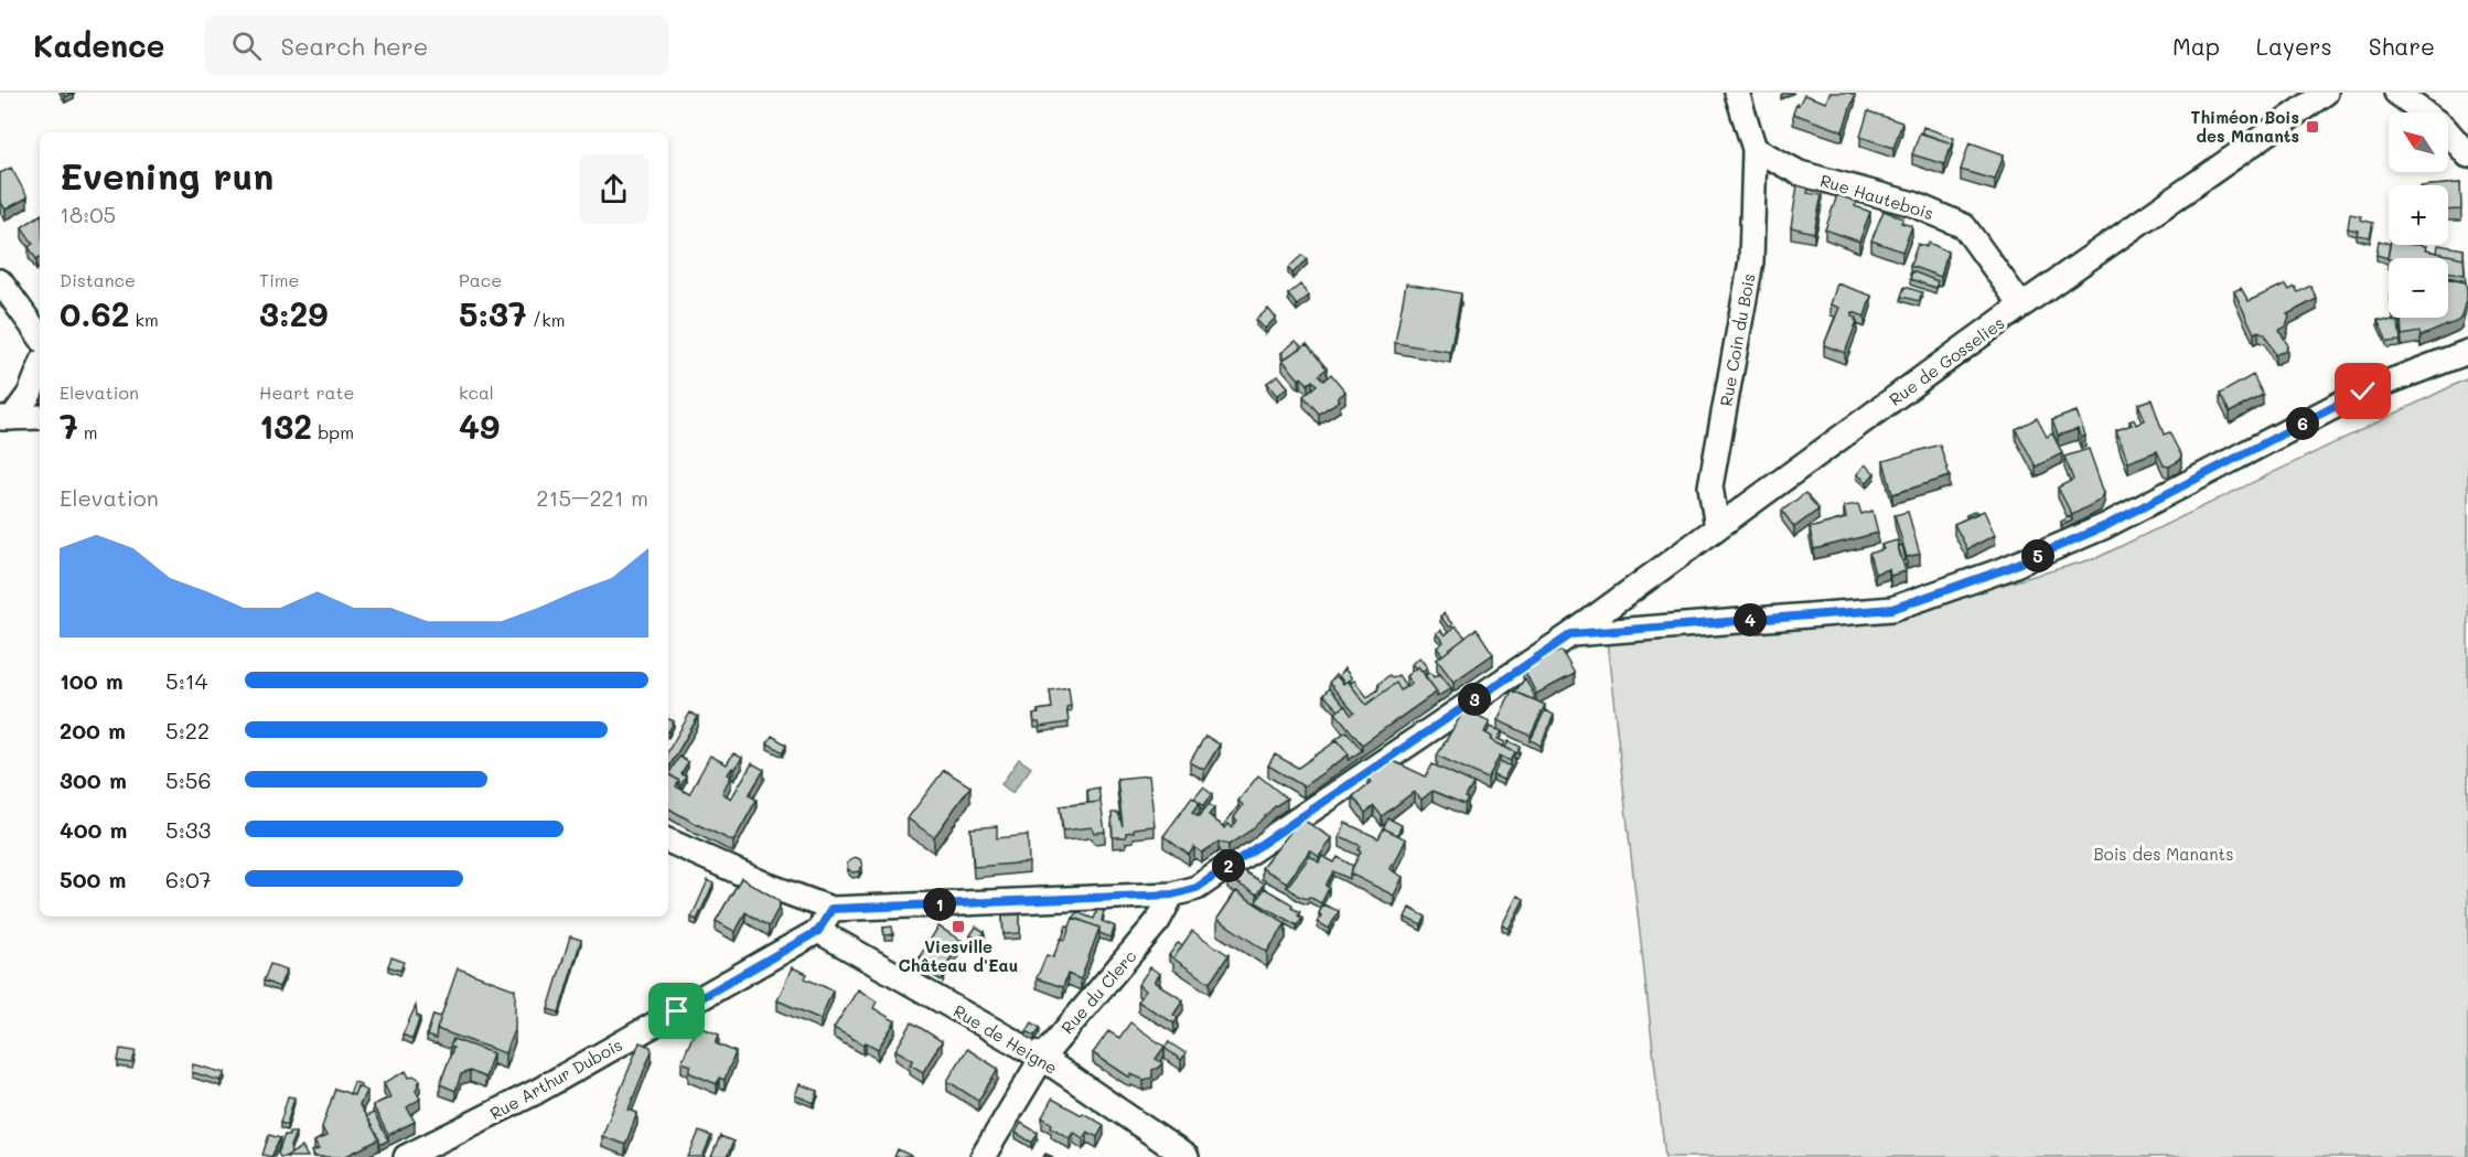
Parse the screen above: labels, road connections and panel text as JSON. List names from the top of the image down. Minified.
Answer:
{"streets":{"street":["Rue Hautebois","Rue Coin du Bois","Rue de Gosselies","Rue du Clerc","Rue de Heigne","Rue Arthur Dubois"]},"crossings":[["Rue Hautebois","Rue Coin du Bois"],["Rue Hautebois","Rue de Gosselies"],["Rue Coin du Bois","Rue de Gosselies"],["Rue de Gosselies","Rue du Clerc"],["Rue de Gosselies","Rue Arthur Dubois"],["Rue du Clerc","Rue de Heigne"],["Rue de Heigne","Rue Arthur Dubois"]],"parks":["Bois des Manants"],"places":{"transit":["Thiméon Bois des Manants","Viesville Château d'Eau"]},"north":"top left","page":{"header":"Kadence","search":"Search here","nav":["Map","Layers","Share"],"map_buttons":["+","−"],"heading":["Evening run","18:05"],"stats":[["Distance","0.62 km"],["Time","3:29"],["Pace","5:37 /km"],["Elevation","7 m"],["Heart rate","132 bpm"],["kcal","49"]],"pins":["6","5","4","3","2","1"],"chart":["Elevation","215–221 m"],"list":[{"name":"100 m","note":"5:14"},{"name":"200 m","note":"5:22"},{"name":"300 m","note":"5:56"},{"name":"400 m","note":"5:33"},{"name":"500 m","note":"6:07"}]}}
